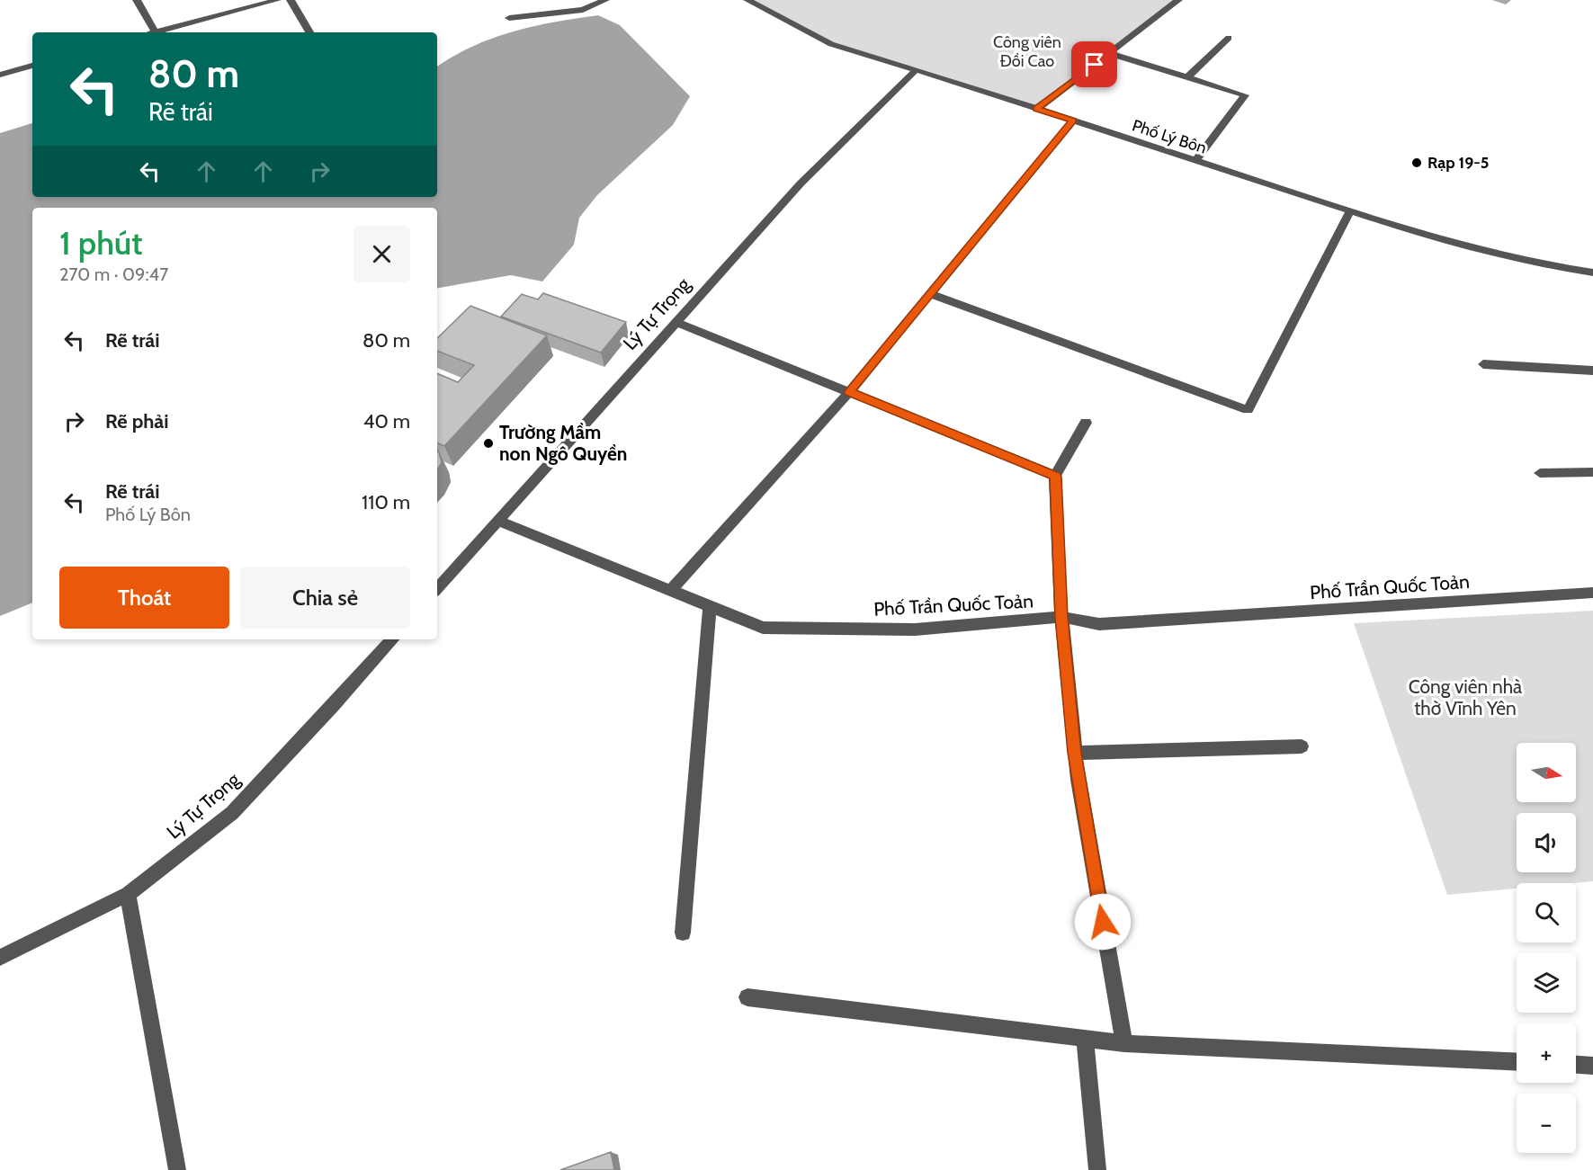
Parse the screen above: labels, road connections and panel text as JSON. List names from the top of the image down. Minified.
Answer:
{"streets":{"street":["Phố Lý Bôn","Lý Tự Trọng","Phố Trần Quốc Toản"]},"crossings":[["Phố Lý Bôn","Lý Tự Trọng"],["Lý Tự Trọng","Phố Trần Quốc Toản"]],"parks":["Công viên Đồi Cao","Công viên nhà thờ Vĩnh Yên"],"places":["Rạp 19-5","Trường Mầm non Ngô Quyền"],"north":"right","page":{"turn":["80 m","Rẽ trái"],"heading":["1 phút","270 m · 09:47"],"list":[{"name":"Rẽ trái","value":"80 m"},{"name":"Rẽ phải","value":"40 m"},{"name":"Rẽ trái","note":"Phố Lý Bôn","value":"110 m"}],"buttons":["Thoát","Chia sẻ"],"map_buttons":["+","−"]}}
